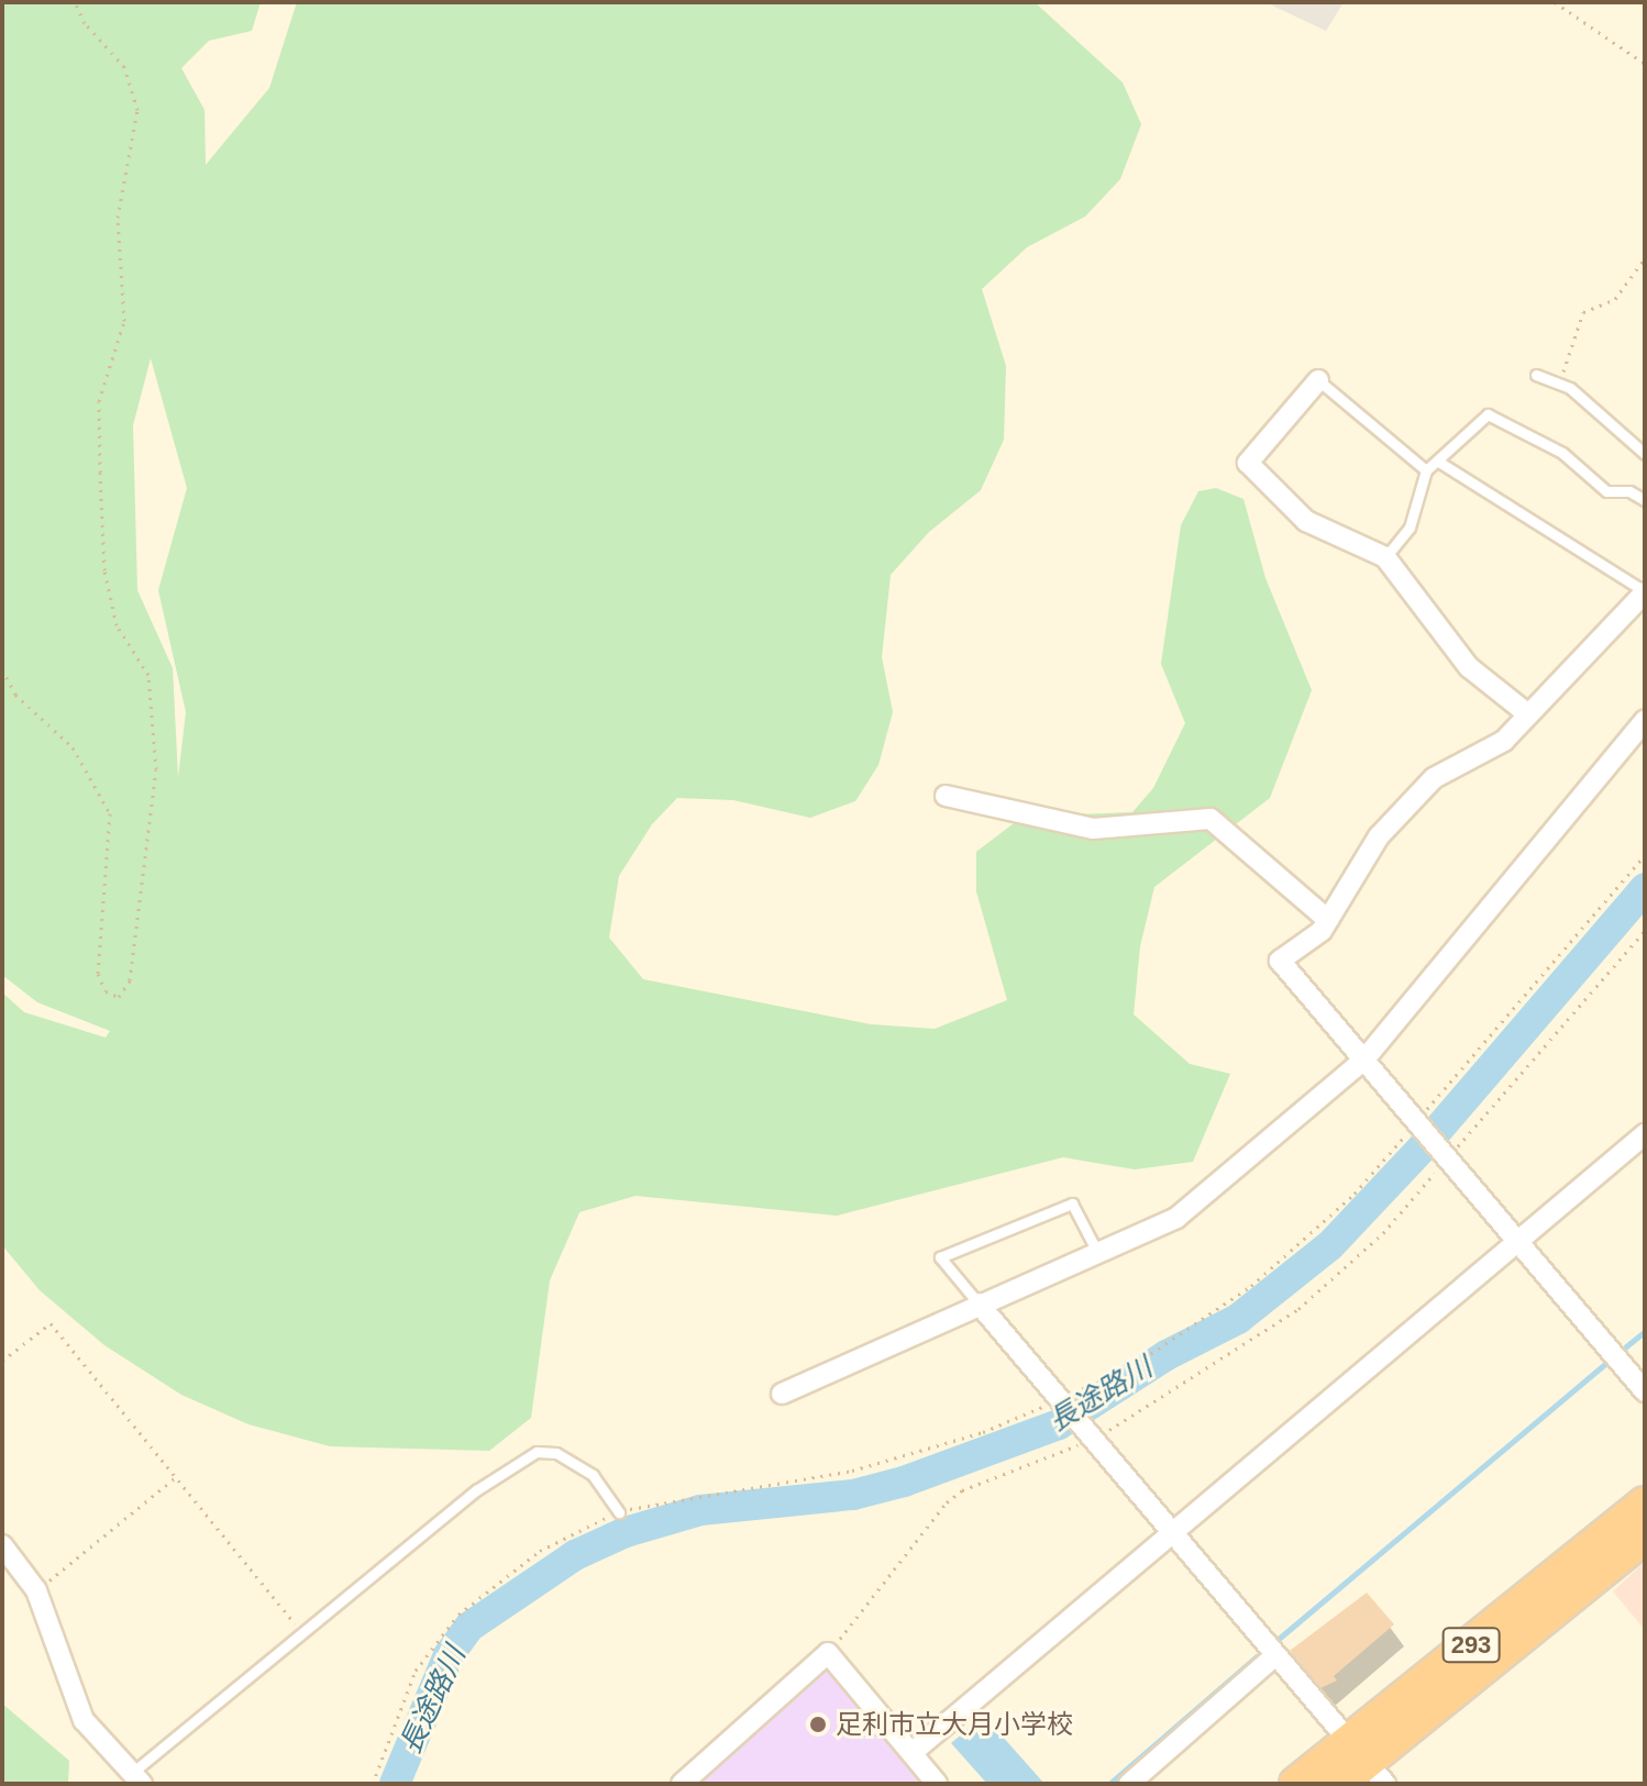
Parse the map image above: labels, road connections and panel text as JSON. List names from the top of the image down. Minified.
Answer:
{"streets":{"highway":["293"]},"water":["長途路川"],"places":["足利市立大月小学校"]}
